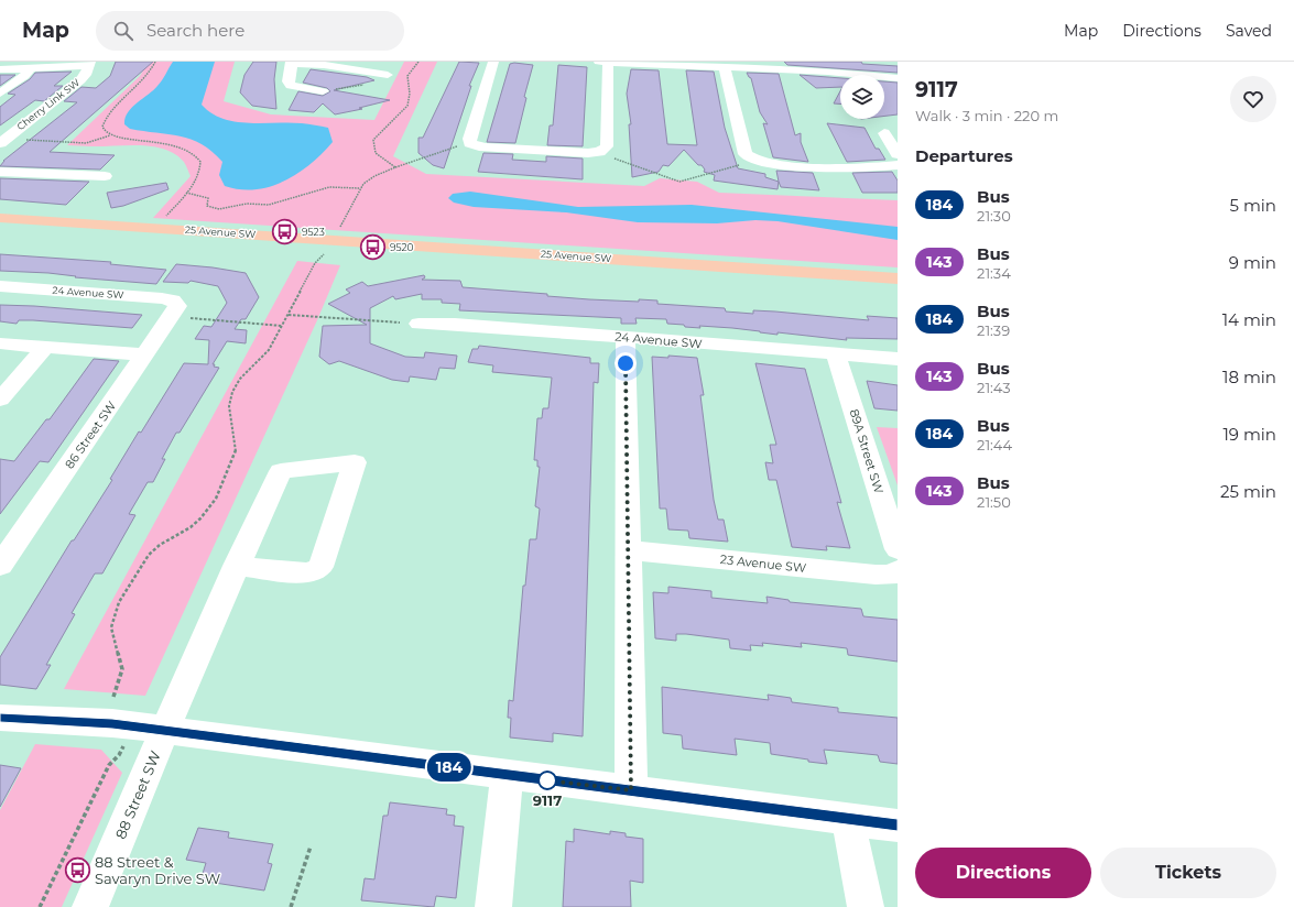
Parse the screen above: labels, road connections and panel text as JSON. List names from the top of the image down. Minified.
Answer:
{"streets":{"main road":["25 Avenue SW"],"street":["Cherry Link SW","24 Avenue SW","86 Street SW","89A Street SW","23 Avenue SW","88 Street SW"]},"crossings":[["24 Avenue SW","86 Street SW"],["24 Avenue SW","89A Street SW"]],"places":{"bus stop":["9523","9520","88 Street & Savaryn Drive SW"],"other":["9117"]},"lines":["bus line 184"],"page":{"header":"Map","search":"Search here","nav":["Map","Directions","Saved"],"on_map":"184","heading":[["9117","Walk · 3 min · 220 m"],"Departures"],"list":[{"mark":"184","name":"Bus","note":"21:30","value":"5 min"},{"mark":"143","name":"Bus","note":"21:34","value":"9 min"},{"mark":"184","name":"Bus","note":"21:39","value":"14 min"},{"mark":"143","name":"Bus","note":"21:43","value":"18 min"},{"mark":"184","name":"Bus","note":"21:44","value":"19 min"},{"mark":"143","name":"Bus","note":"21:50","value":"25 min"}],"buttons":["Directions","Tickets"]}}
